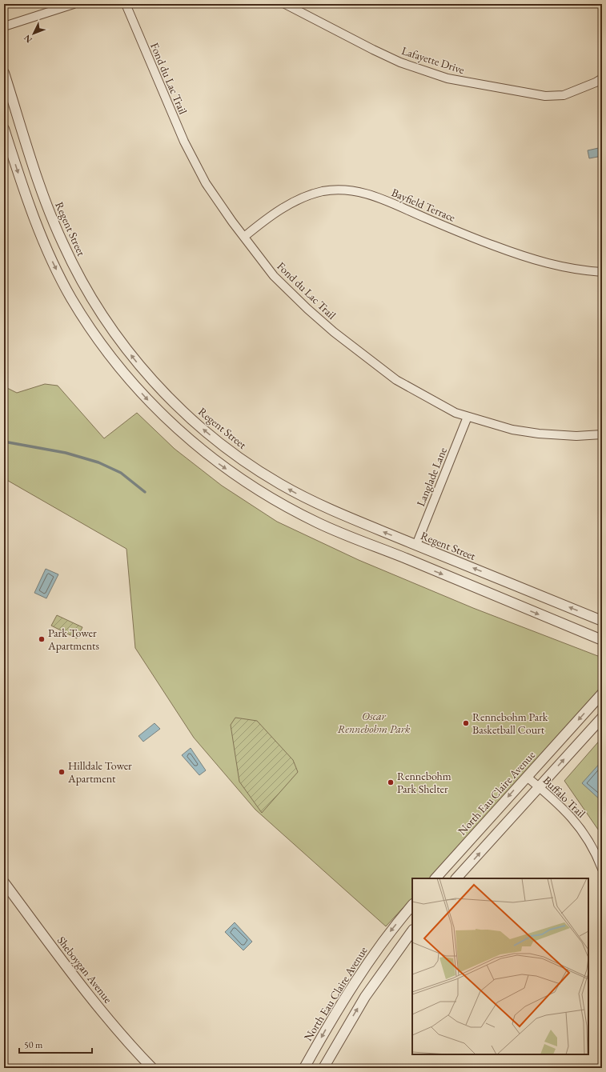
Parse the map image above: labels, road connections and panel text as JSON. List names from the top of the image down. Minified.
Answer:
{"streets":{"street":["Lafayette Drive","Fond du Lac Trail","Bayfield Terrace","Regent Street","Langlade Lane","North Eau Claire Avenue","Buffalo Trail","Sheboygan Avenue"]},"crossings":[["Fond du Lac Trail","Bayfield Terrace"],["Fond du Lac Trail","Langlade Lane"],["Regent Street","Langlade Lane"],["North Eau Claire Avenue","Buffalo Trail"]],"parks":["Oscar Rennebohm Park"],"places":["Park Tower Apartments","Rennebohm Park Basketball Court","Hilldale Tower Apartment","Rennebohm Park Shelter"],"scale_bar":"50 m","north":"bottom left"}
